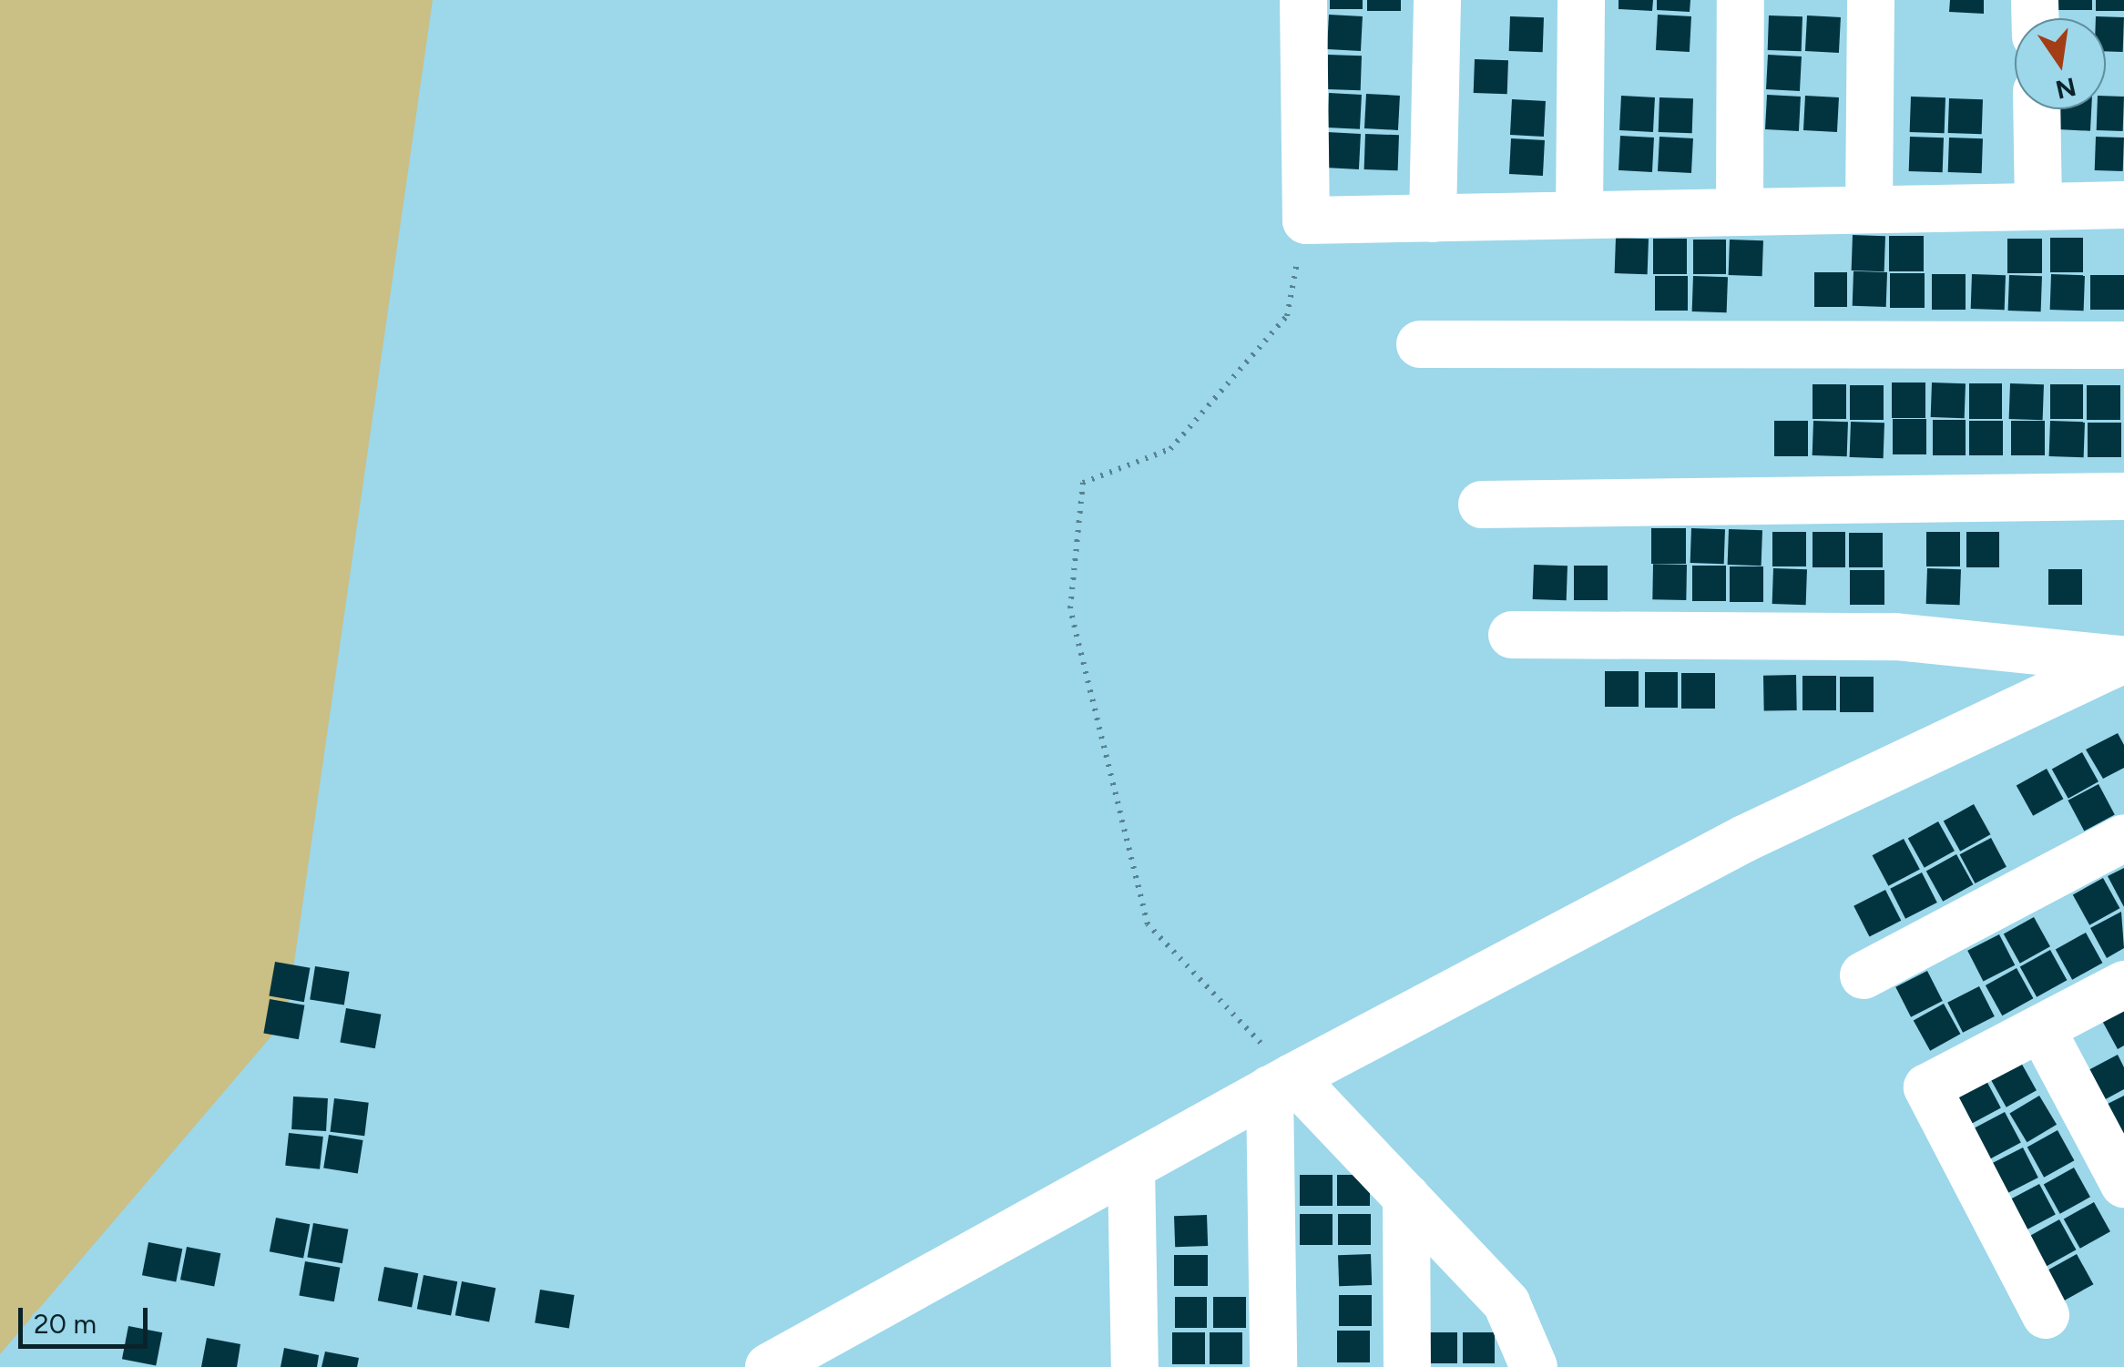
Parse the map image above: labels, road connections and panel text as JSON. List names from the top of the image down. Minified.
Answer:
{"scale_bar":"20 m","north":"bottom"}
